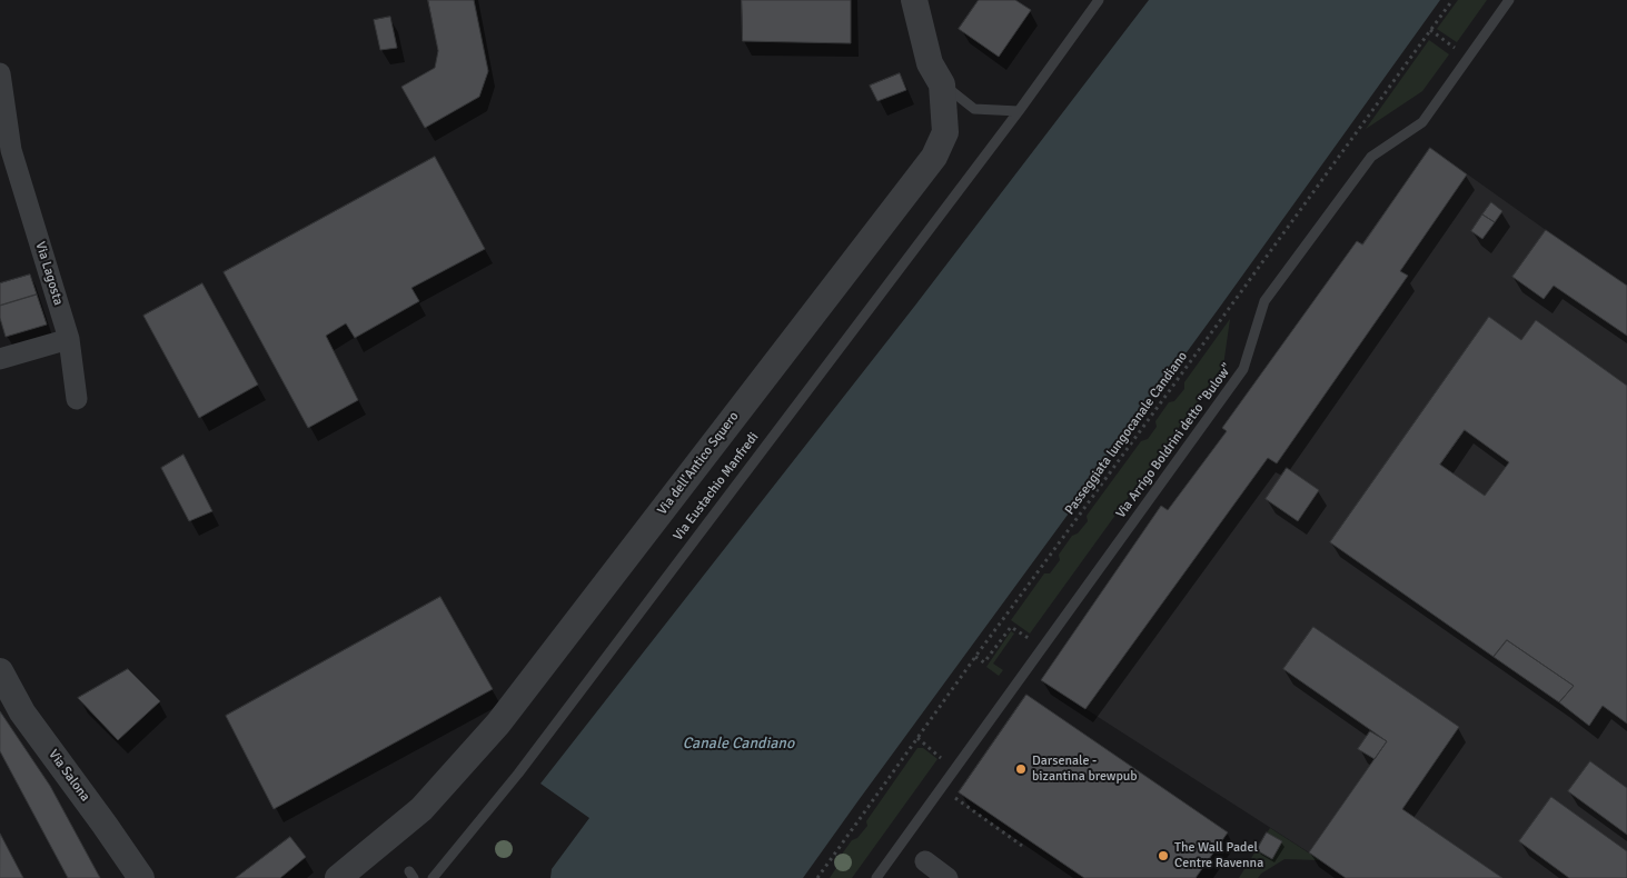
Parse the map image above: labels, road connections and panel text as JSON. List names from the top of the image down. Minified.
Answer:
{"streets":{"street":["Via Lagosta","Via dell'Antico Squero","Via Salona"],"lane":["Via Arrigo Boldrini detto \"Bulow\"","Via Eustachio Manfredi"],"path":["Passeggiata lungocanale Candiano"]},"water":["Canale Candiano"],"places":["Darsenale - bizantina brewpub","The Wall Padel Centre Ravenna"]}
